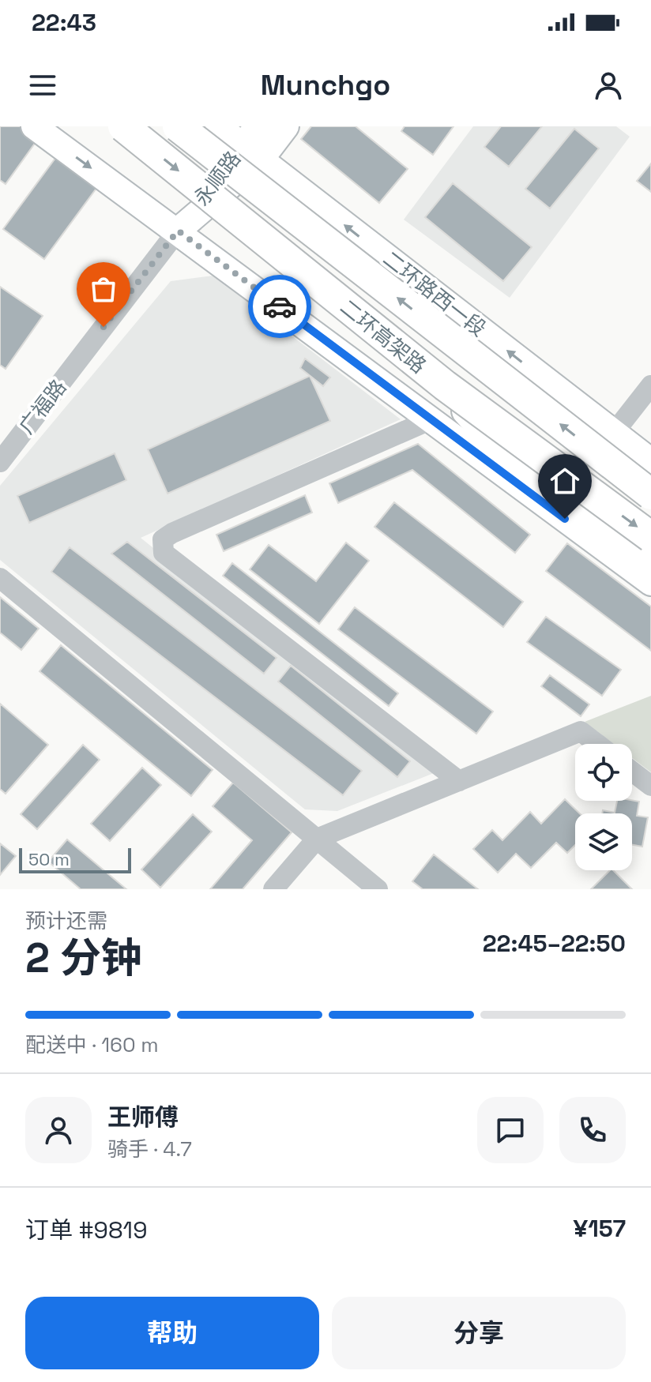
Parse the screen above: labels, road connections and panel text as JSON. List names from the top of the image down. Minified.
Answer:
{"streets":{"highway":["二环高架路"],"main road":["永顺路","二环路西一段"],"street":["广福路"]},"crossings":[["永顺路","二环路西一段"],["永顺路","广福路"]],"scale_bar":"50 m","page":{"status":"22:43","header":"Munchgo","scale":"50 m","heading":["2 分钟","预计还需","22:45–22:50"],"panel":["王师傅","骑手 · 4.7","订单 #9819","¥157"],"bar":"配送中 · 160 m","buttons":["帮助","分享"]}}
